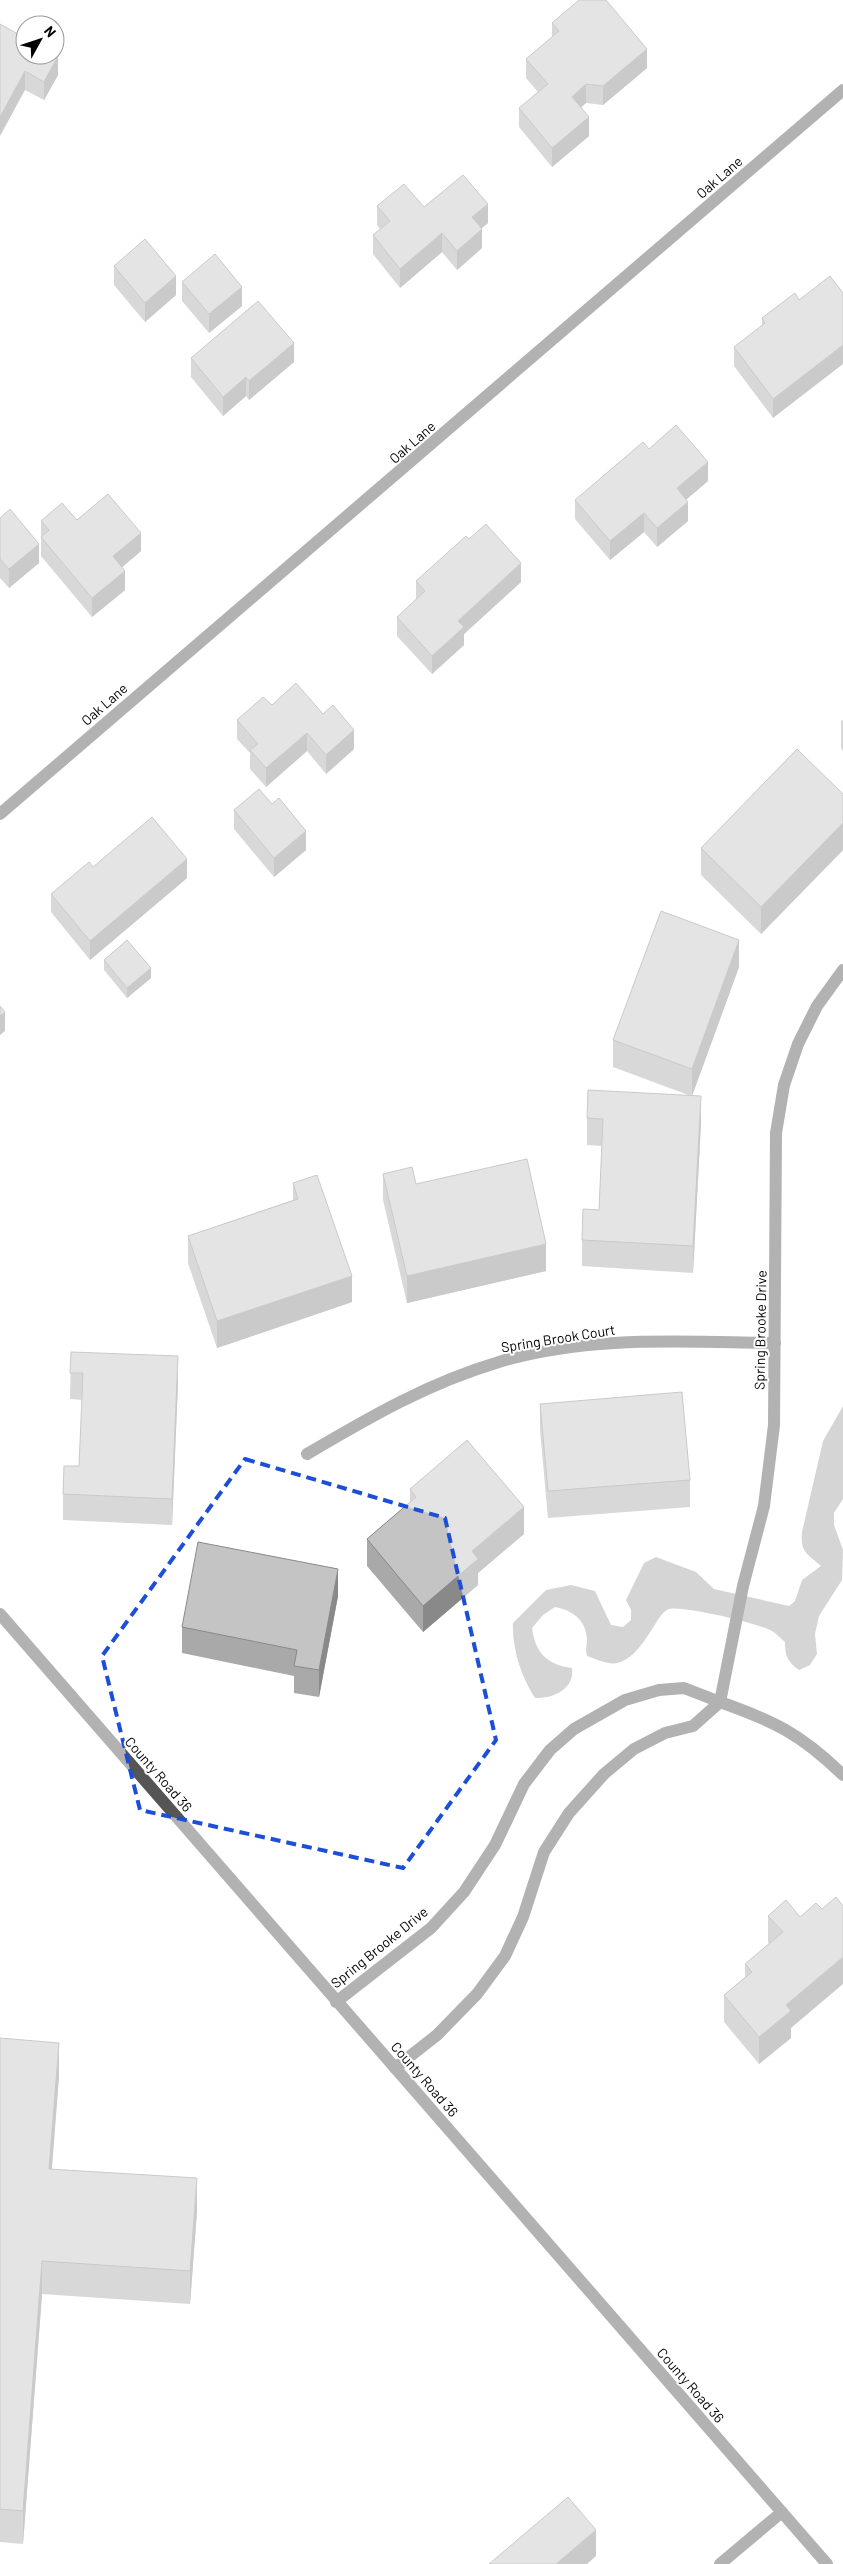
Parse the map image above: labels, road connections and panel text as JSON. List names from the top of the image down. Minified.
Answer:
{"streets":{"street":["Oak Lane","Spring Brooke Drive","Spring Brook Court","County Road 36"]},"crossings":[["Spring Brooke Drive","Spring Brook Court"],["Spring Brooke Drive","County Road 36"]],"north":"top right"}
